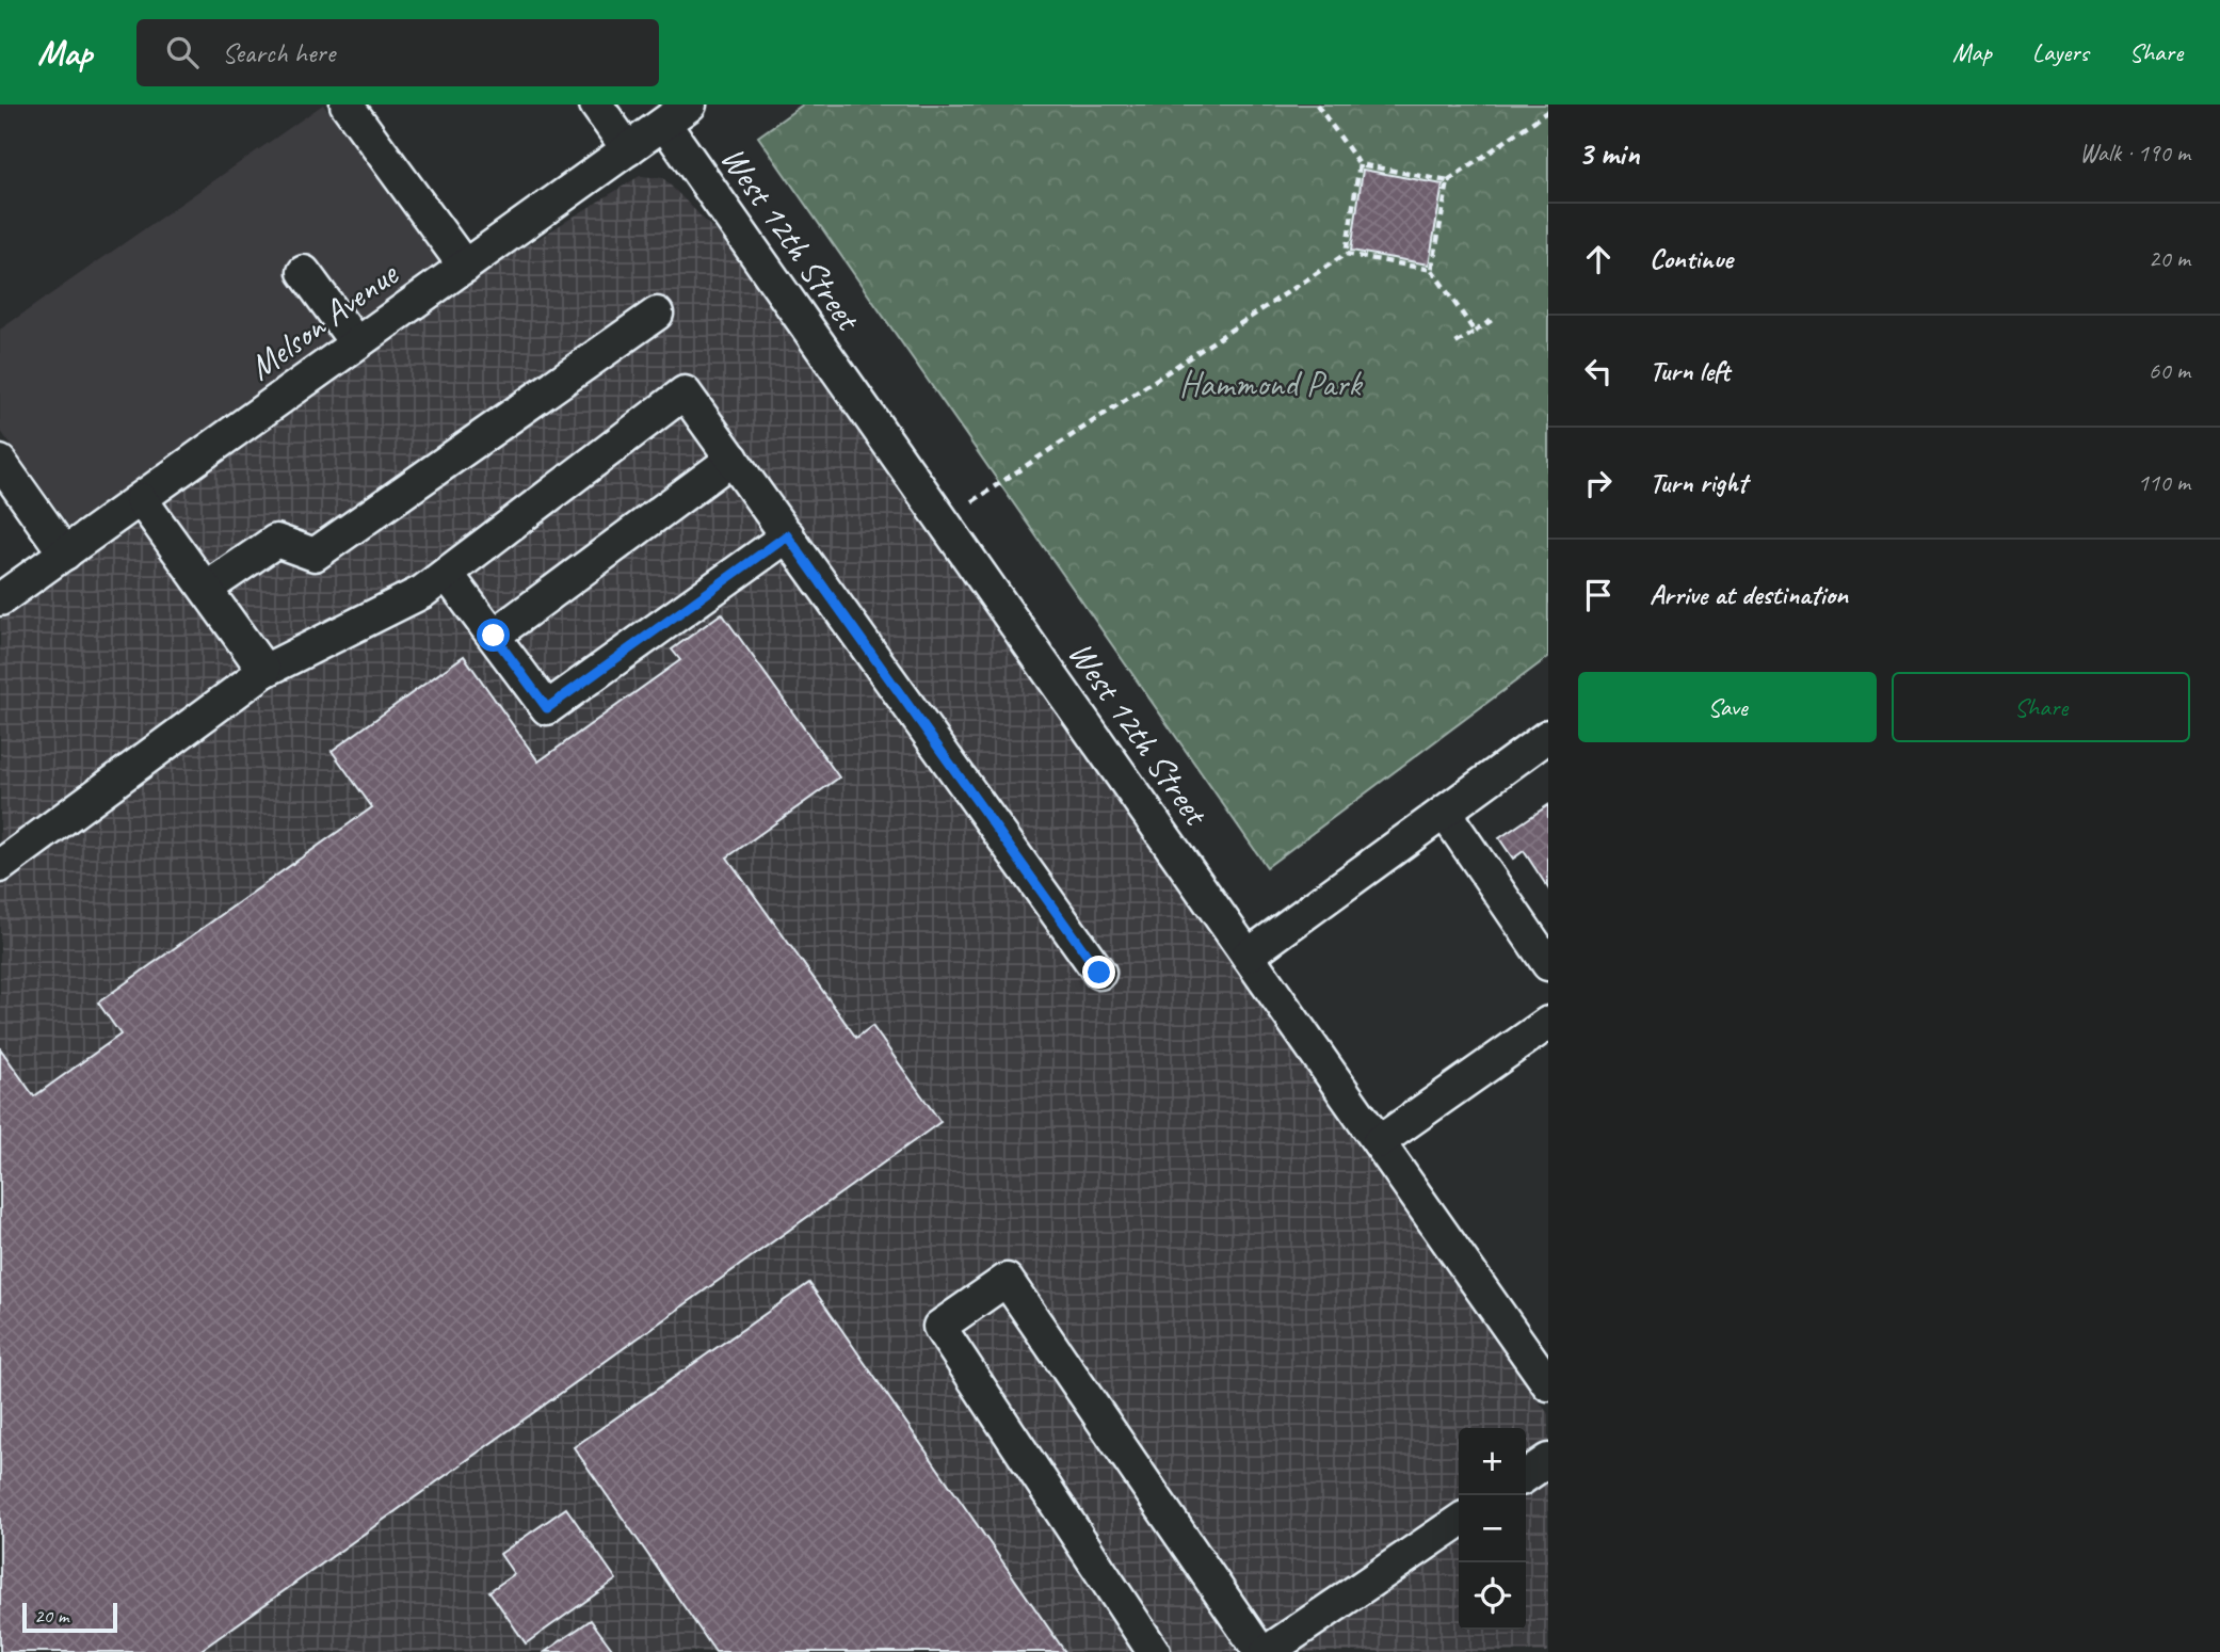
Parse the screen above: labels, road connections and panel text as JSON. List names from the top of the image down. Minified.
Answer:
{"streets":{"street":["West 12th Street","Melson Avenue"]},"crossings":[["West 12th Street","Melson Avenue"]],"parks":["Hammond Park"],"scale_bar":"20 m","page":{"header":"Map","search":"Search here","nav":["Map","Layers","Share"],"heading":["3 min","Walk · 190 m"],"list":[["Continue","20 m"],["Turn left","60 m"],["Turn right","110 m"],"Arrive at destination"],"buttons":["Save","Share"],"map_buttons":["+","−"],"scale":"20 m"}}
